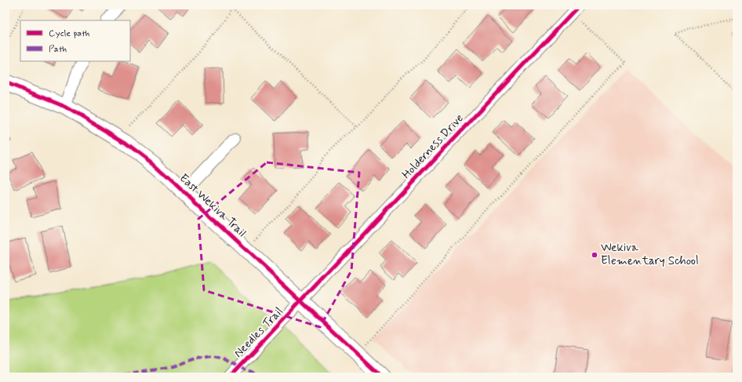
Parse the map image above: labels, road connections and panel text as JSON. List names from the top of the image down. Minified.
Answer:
{"streets":{"street":["Holderness Drive","East Wekiva Trail","Needles Trail"]},"crossings":[["Holderness Drive","East Wekiva Trail"],["Holderness Drive","Needles Trail"],["East Wekiva Trail","Needles Trail"]],"places":["Wekiva Elementary School"],"legend":["Cycle path","Path"]}
